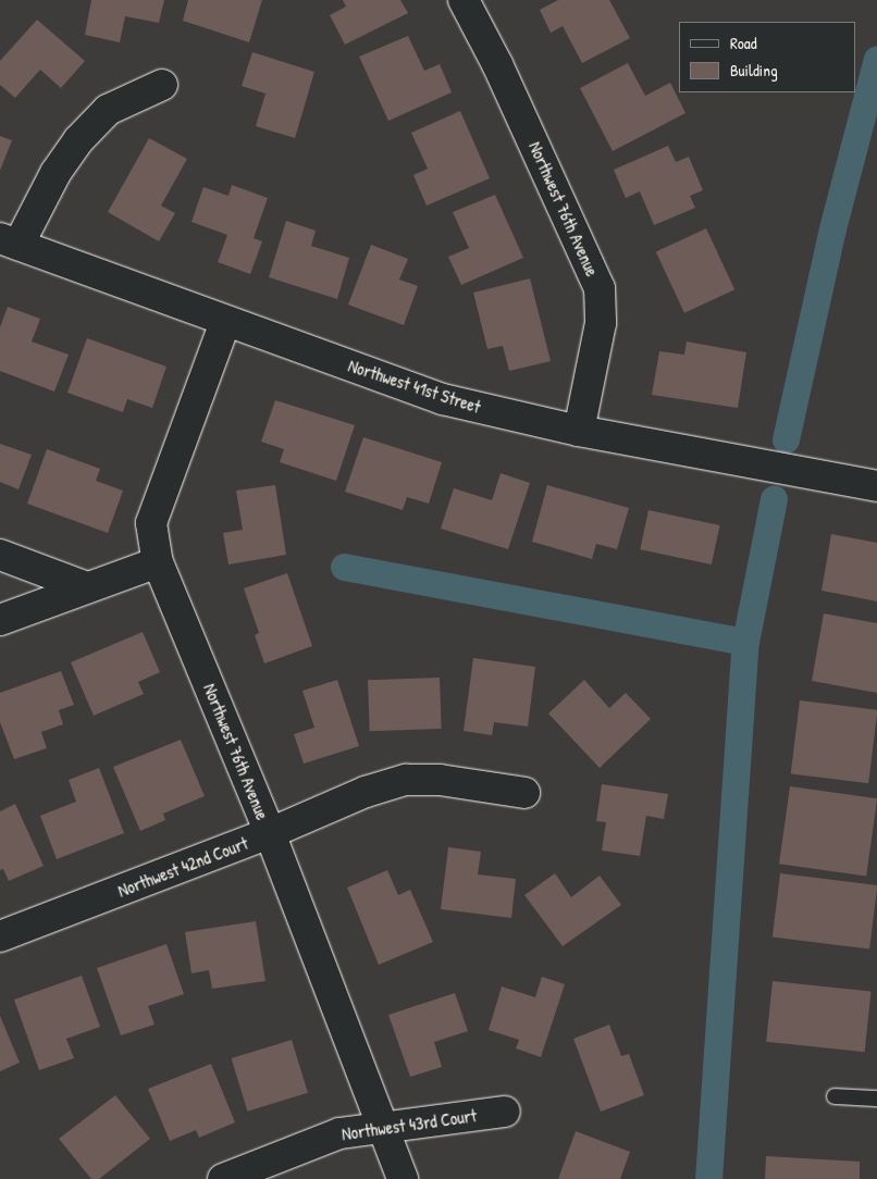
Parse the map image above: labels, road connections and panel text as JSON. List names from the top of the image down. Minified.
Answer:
{"streets":{"street":["Northwest 76th Avenue","Northwest 41st Street","Northwest 42nd Court","Northwest 43rd Court"]},"crossings":[["Northwest 76th Avenue","Northwest 41st Street"],["Northwest 76th Avenue","Northwest 42nd Court"],["Northwest 76th Avenue","Northwest 43rd Court"]],"legend":["Road","Building"]}
